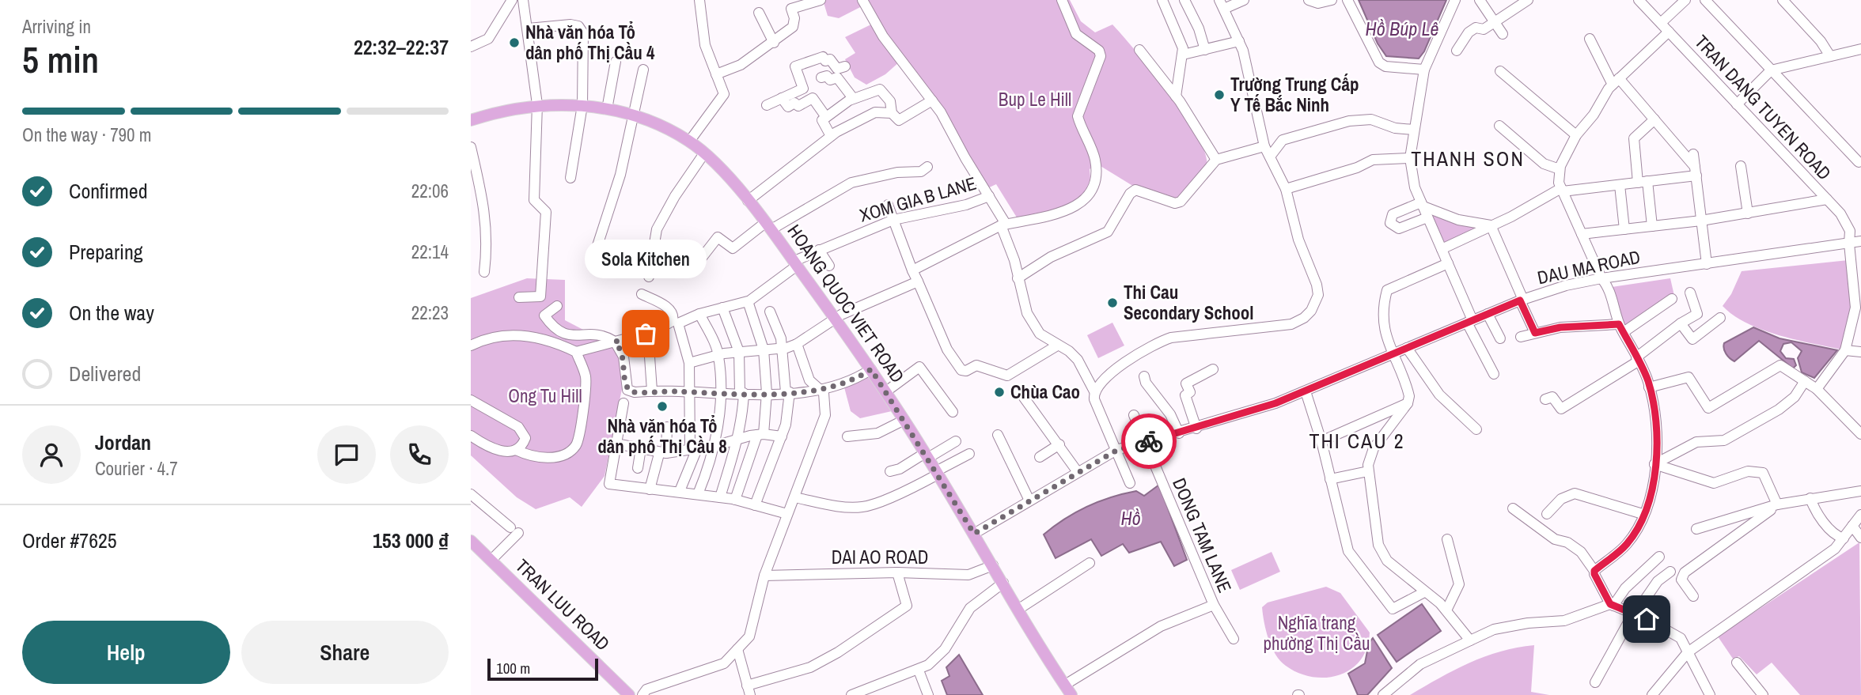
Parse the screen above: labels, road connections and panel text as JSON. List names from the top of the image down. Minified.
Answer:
{"streets":{"main road":["HOANG QUOC VIET ROAD","TRAN LUU ROAD"],"street":["TRAN DANG TUYEN ROAD","XOM GIA B LANE","DAU MA ROAD","DONG TAM LANE","DAI AO ROAD"]},"crossings":[["TRAN DANG TUYEN ROAD","DAU MA ROAD"],["XOM GIA B LANE","HOANG QUOC VIET ROAD"],["DAU MA ROAD","HOANG QUOC VIET ROAD"],["DAU MA ROAD","DONG TAM LANE"],["HOANG QUOC VIET ROAD","DAI AO ROAD"]],"districts":["THANH SON","THI CAU 2"],"water":["Hồ Búp Lê","Hồ"],"parks":["Bup Le Hill","Ong Tu Hill","Nghĩa trang phường Thị Cầu"],"places":["Nhà văn hóa Tổ dân phố Thị Cầu 4","Trường Trung Cấp Y Tế Bắc Ninh","Thi Cau Secondary School","Sola Kitchen","Chùa Cao","Nhà văn hóa Tổ dân phố Thị Cầu 8"],"scale_bar":"100 m","page":{"heading":["5 min","Arriving in","22:32–22:37"],"panel":["Jordan","Courier · 4.7","Order #7625","153 000 ₫"],"bar":"On the way · 790 m","list":[["Confirmed","22:06"],["Preparing","22:14"],["On the way","22:23"],"Delivered"],"bubble":"Sola Kitchen","buttons":["Help","Share"],"scale":"100 m"}}
